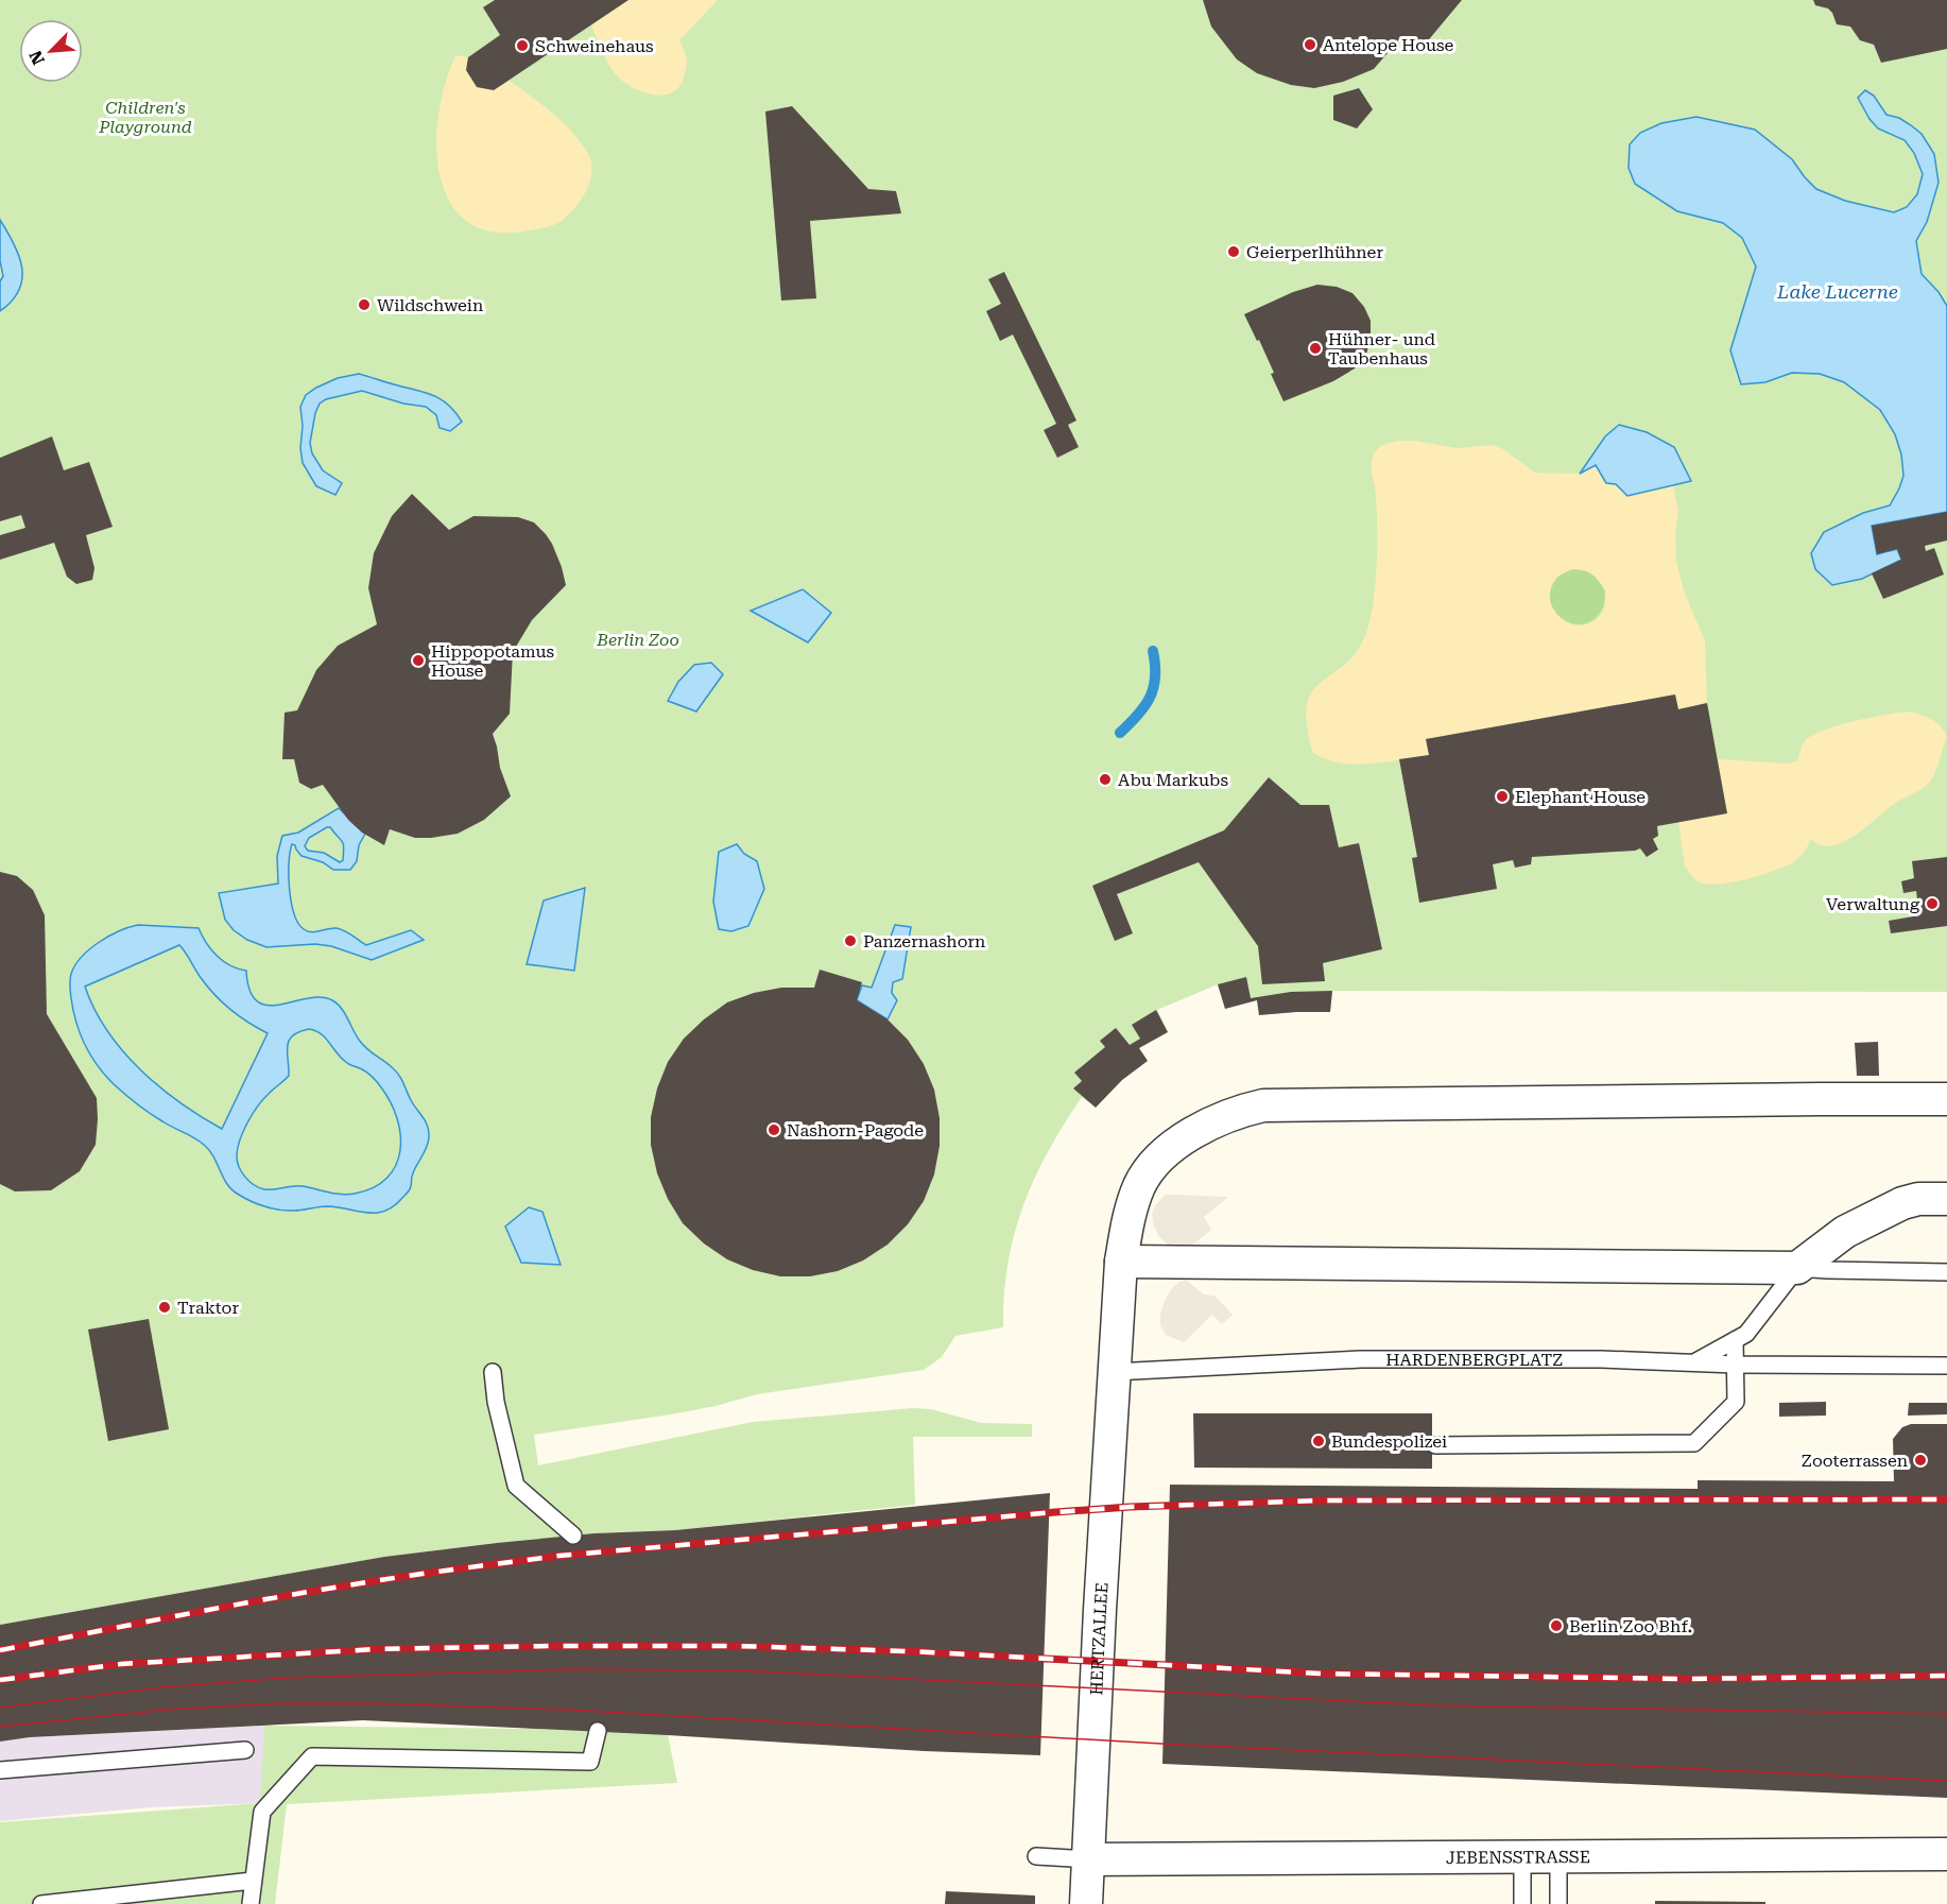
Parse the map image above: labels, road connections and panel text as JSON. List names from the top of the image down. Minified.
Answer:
{"streets":{"street":["HERTZALLEE","JEBENSSTRASSE"],"lane":["HARDENBERGPLATZ"]},"crossings":[["HARDENBERGPLATZ","HERTZALLEE"],["HERTZALLEE","JEBENSSTRASSE"]],"water":["Lake Lucerne"],"parks":["Children's Playground","Berlin Zoo"],"places":["Antelope House","Schweinehaus","Geierperlhühner","Wildschwein","Hühner- und Taubenhaus","Hippopotamus House","Abu Markubs","Elephant House","Verwaltung","Panzernashorn","Nashorn-Pagode","Traktor","Bundespolizei","Zooterrassen","Berlin Zoo Bhf."],"north":"bottom left"}
